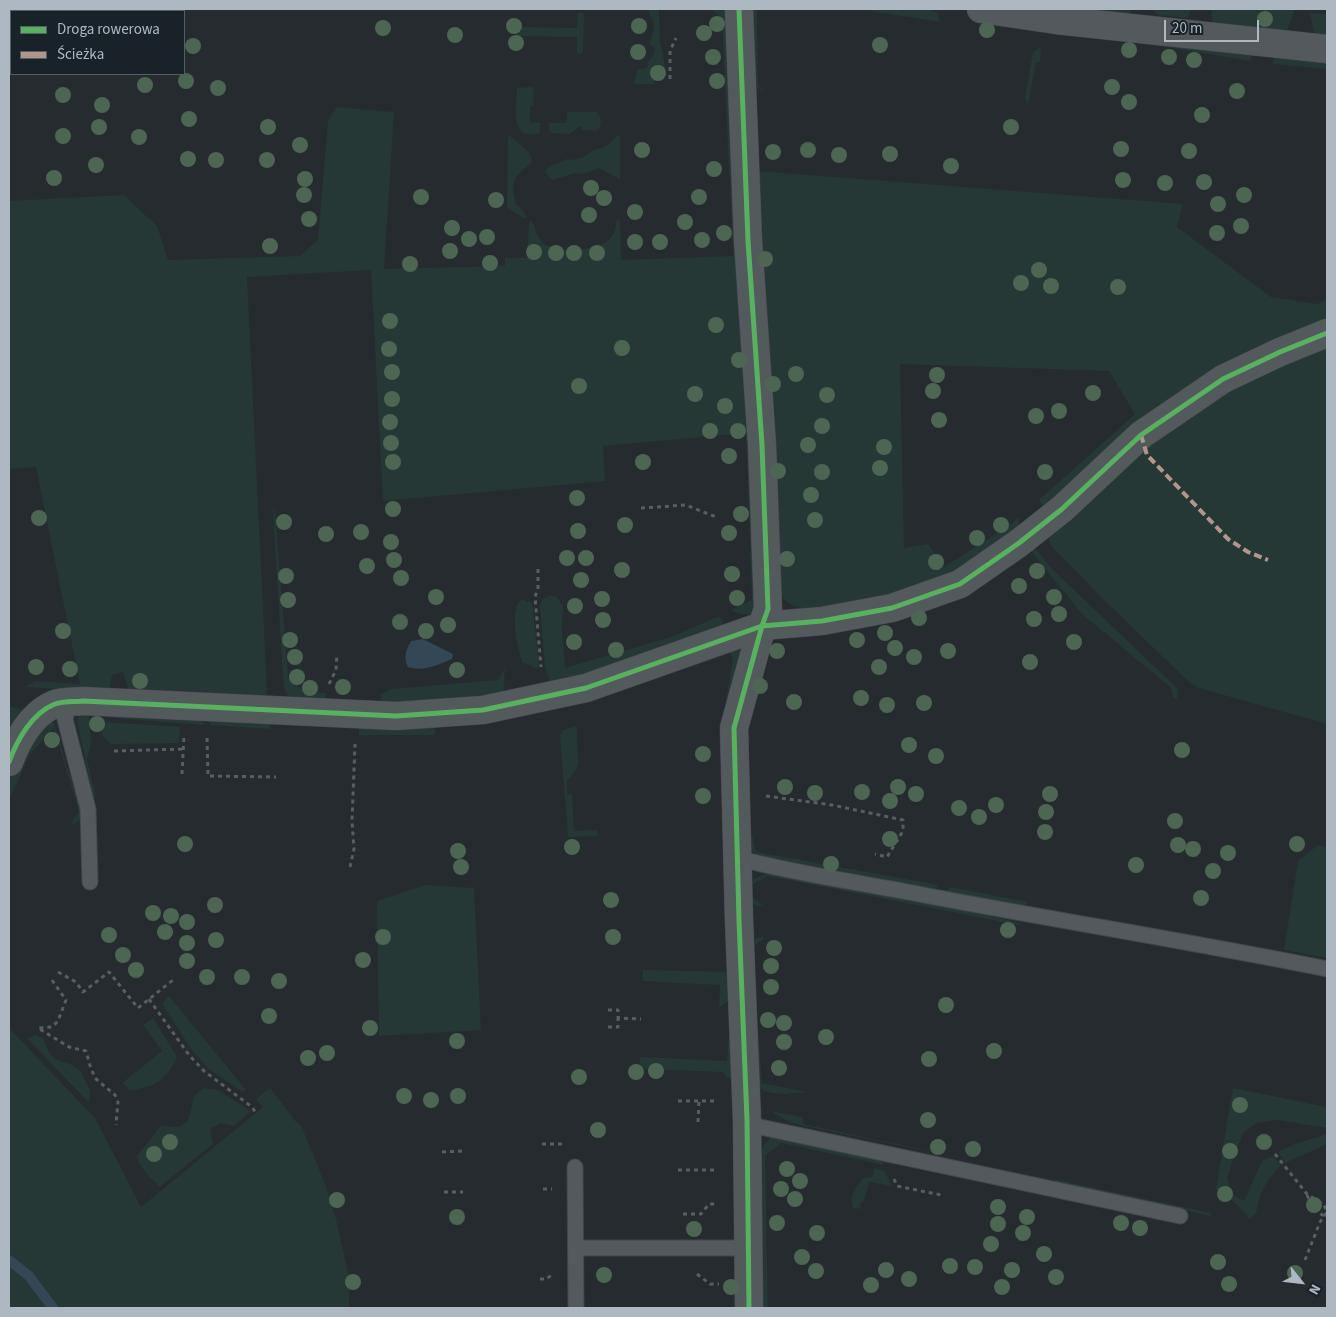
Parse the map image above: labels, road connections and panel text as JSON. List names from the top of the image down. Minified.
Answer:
{"legend":["Droga rowerowa","Ścieżka"],"scale_bar":"20 m","north":"bottom right"}
